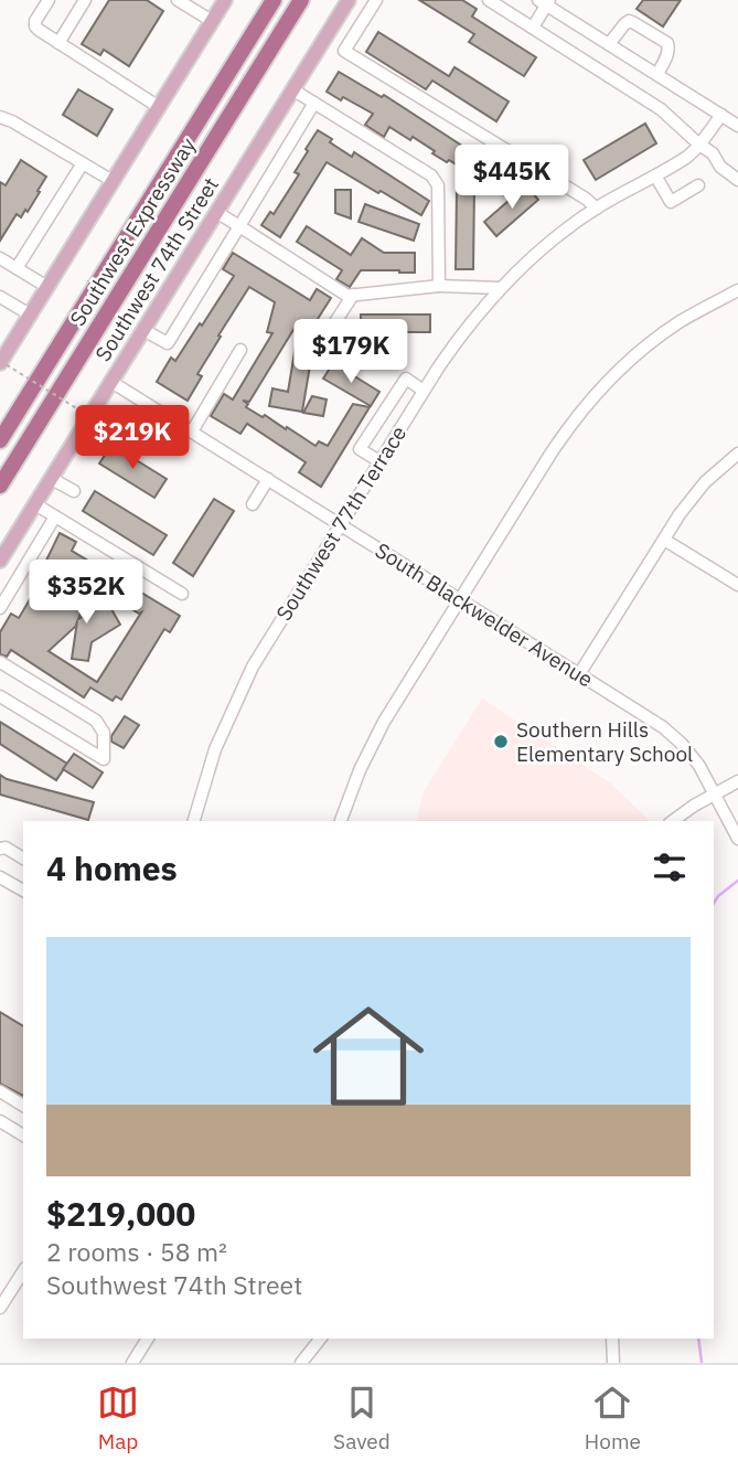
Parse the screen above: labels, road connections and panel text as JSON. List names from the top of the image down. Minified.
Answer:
{"streets":{"highway":["Southwest Expressway"],"main road":["Southwest 74th Street"],"street":["Southwest 77th Terrace","South Blackwelder Avenue"]},"crossings":[["Southwest 74th Street","South Blackwelder Avenue"],["Southwest 77th Terrace","South Blackwelder Avenue"]],"places":["Southern Hills Elementary School"],"page":{"price":["$445K","$179K","$219K","$352K"],"heading":"4 homes","list":[{"name":"$219,000","note":"2 rooms · 58 m² · Southwest 74th Street"}],"tabs":["Map","Saved","Home"]}}
